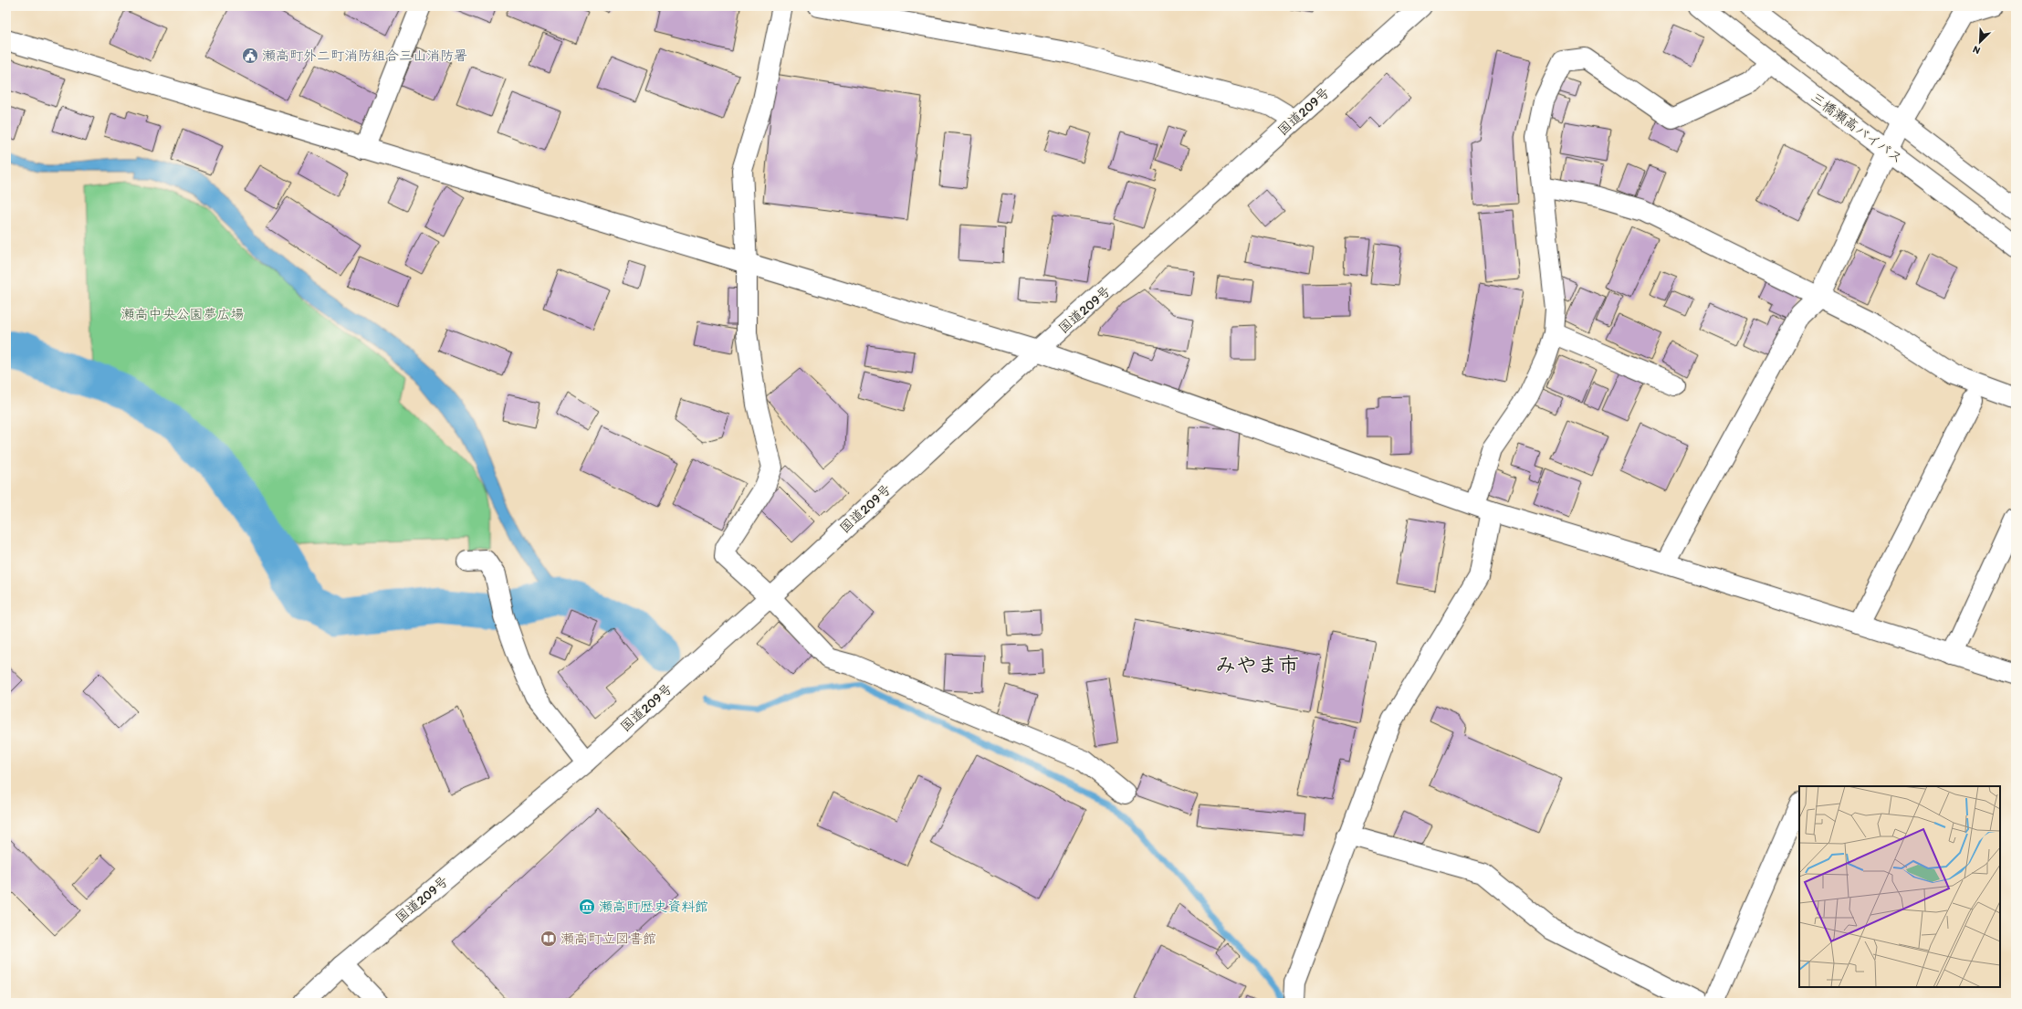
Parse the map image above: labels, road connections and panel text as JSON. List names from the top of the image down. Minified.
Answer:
{"streets":{"main road":["国道209号","三橋瀬高バイパス"]},"districts":["みやま市"],"parks":["瀬高中央公園夢広場"],"places":{"public building":["瀬高町外二町消防組合三山消防署"],"museum":["瀬高町歴史資料館"],"library":["瀬高町立図書館"]},"north":"bottom left"}
